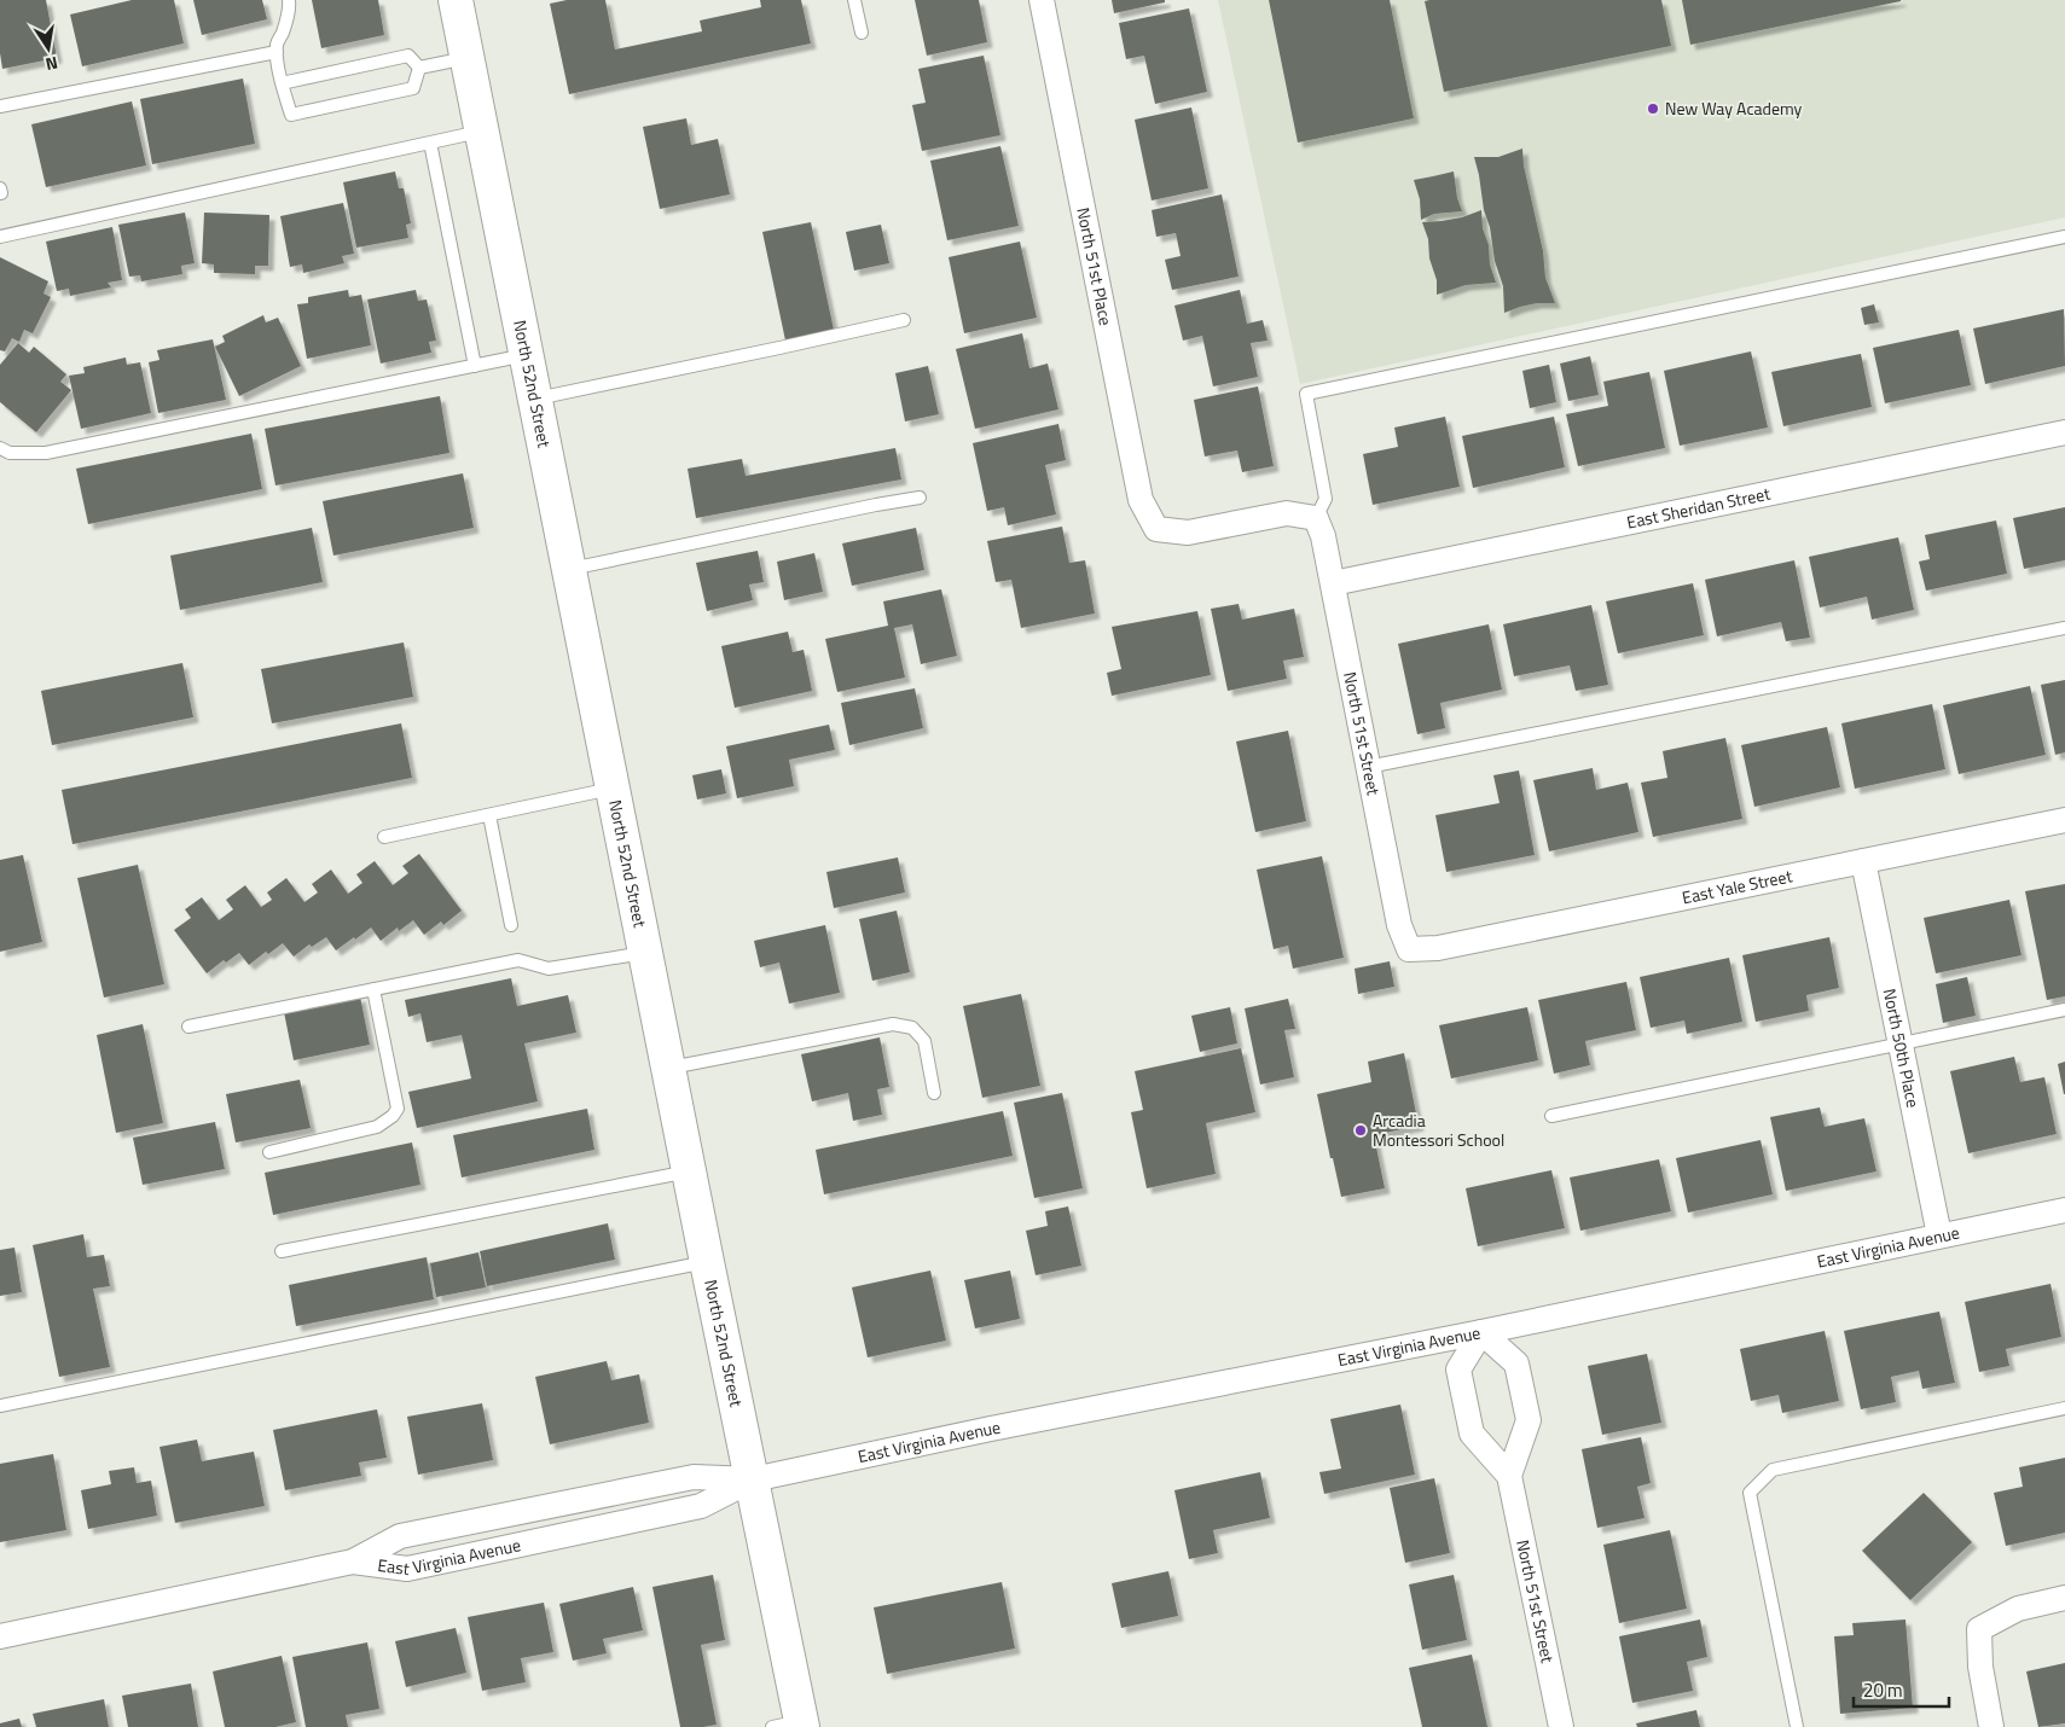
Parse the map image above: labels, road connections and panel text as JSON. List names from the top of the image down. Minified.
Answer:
{"streets":{"main road":["North 52nd Street"],"street":["North 51st Place","East Sheridan Street","North 51st Street","East Yale Street","North 50th Place","East Virginia Avenue"]},"crossings":[["North 51st Place","North 51st Street"],["North 52nd Street","East Virginia Avenue"],["East Sheridan Street","North 51st Street"],["North 51st Street","East Yale Street"],["North 51st Street","East Virginia Avenue"],["East Yale Street","North 50th Place"],["North 50th Place","East Virginia Avenue"]],"places":["New Way Academy","Arcadia Montessori School"],"scale_bar":"20 m","north":"bottom"}
